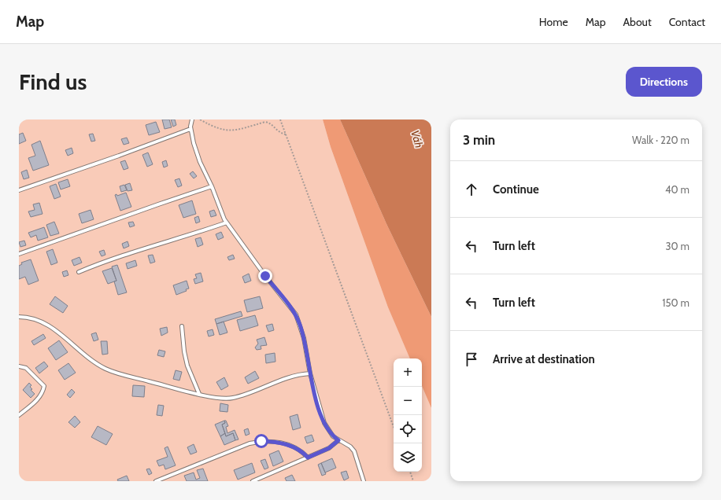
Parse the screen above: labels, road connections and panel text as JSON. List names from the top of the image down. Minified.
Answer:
{"water":["Váh"],"page":{"header":"Map","nav":["Home","Map","About","Contact"],"buttons":"Directions","title":"Find us","heading":["3 min","Walk · 220 m"],"list":[["Continue","40 m"],["Turn left","30 m"],["Turn left","150 m"],"Arrive at destination"],"map_buttons":["+","−"]}}
